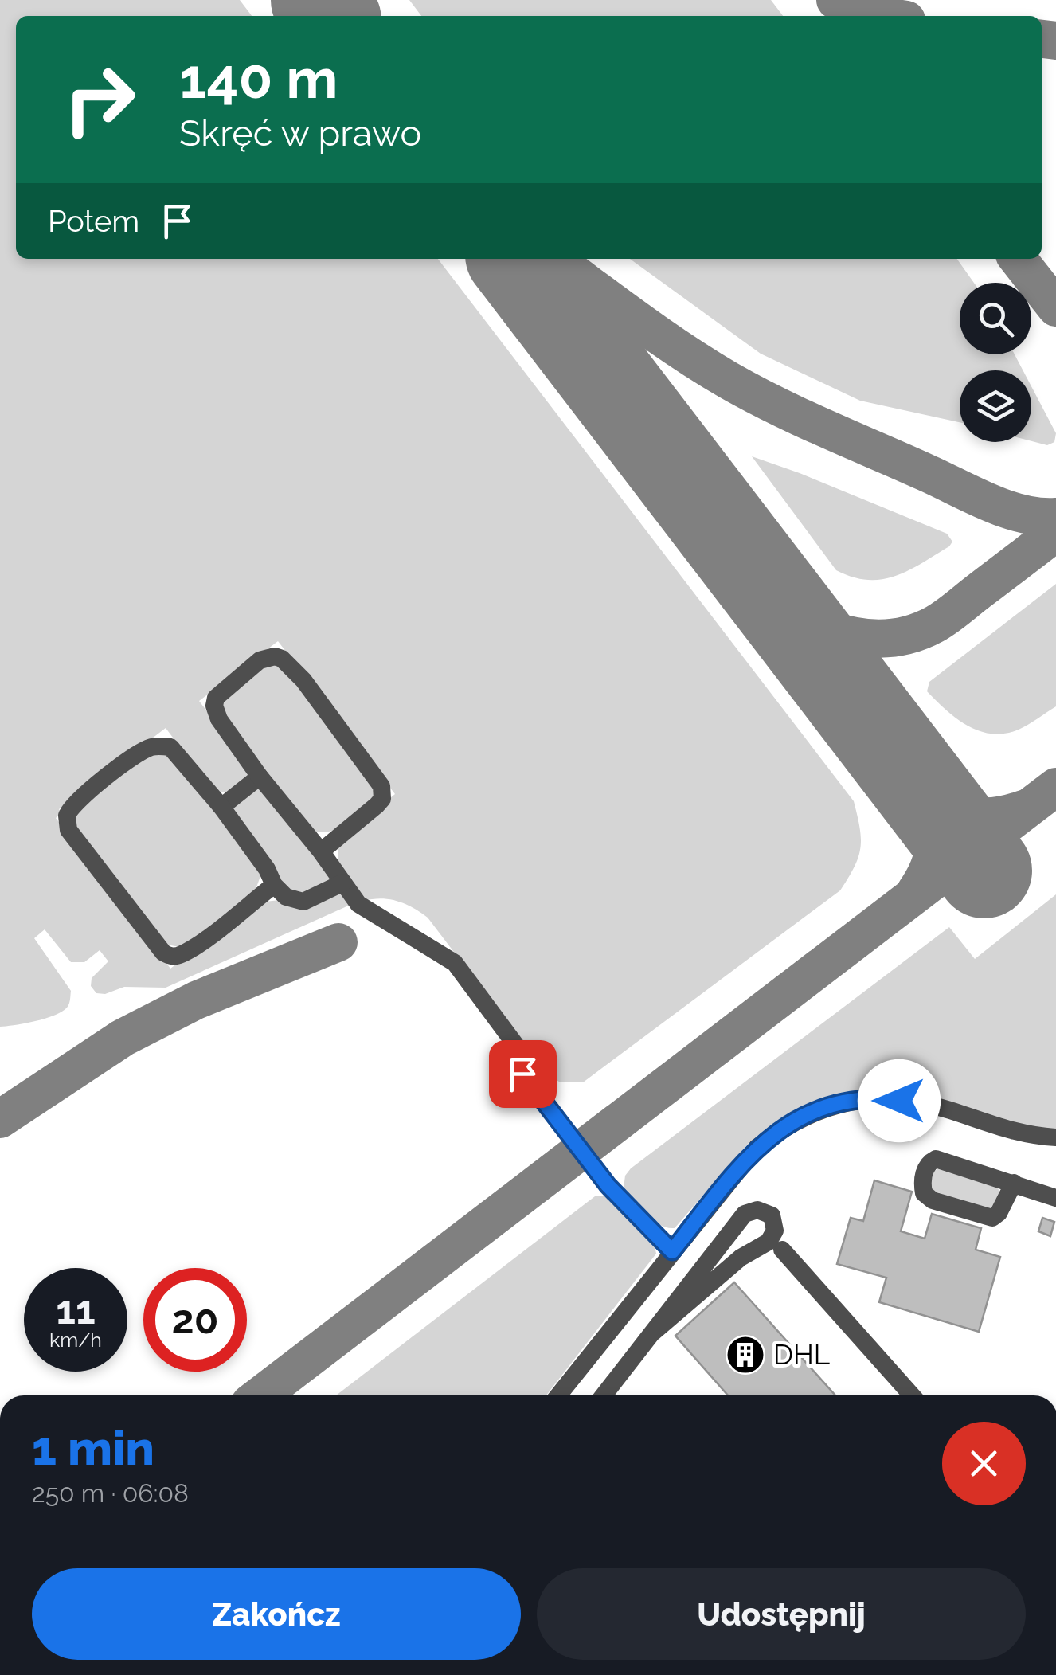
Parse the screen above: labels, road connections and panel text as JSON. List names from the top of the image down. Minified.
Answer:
{"places":{"building":["DHL"]},"page":{"turn":["140 m","Skręć w prawo"],"then":"Potem","speed":"11 km/h","limit":"20","heading":["1 min","250 m · 06:08"],"buttons":["Zakończ","Udostępnij"]}}
